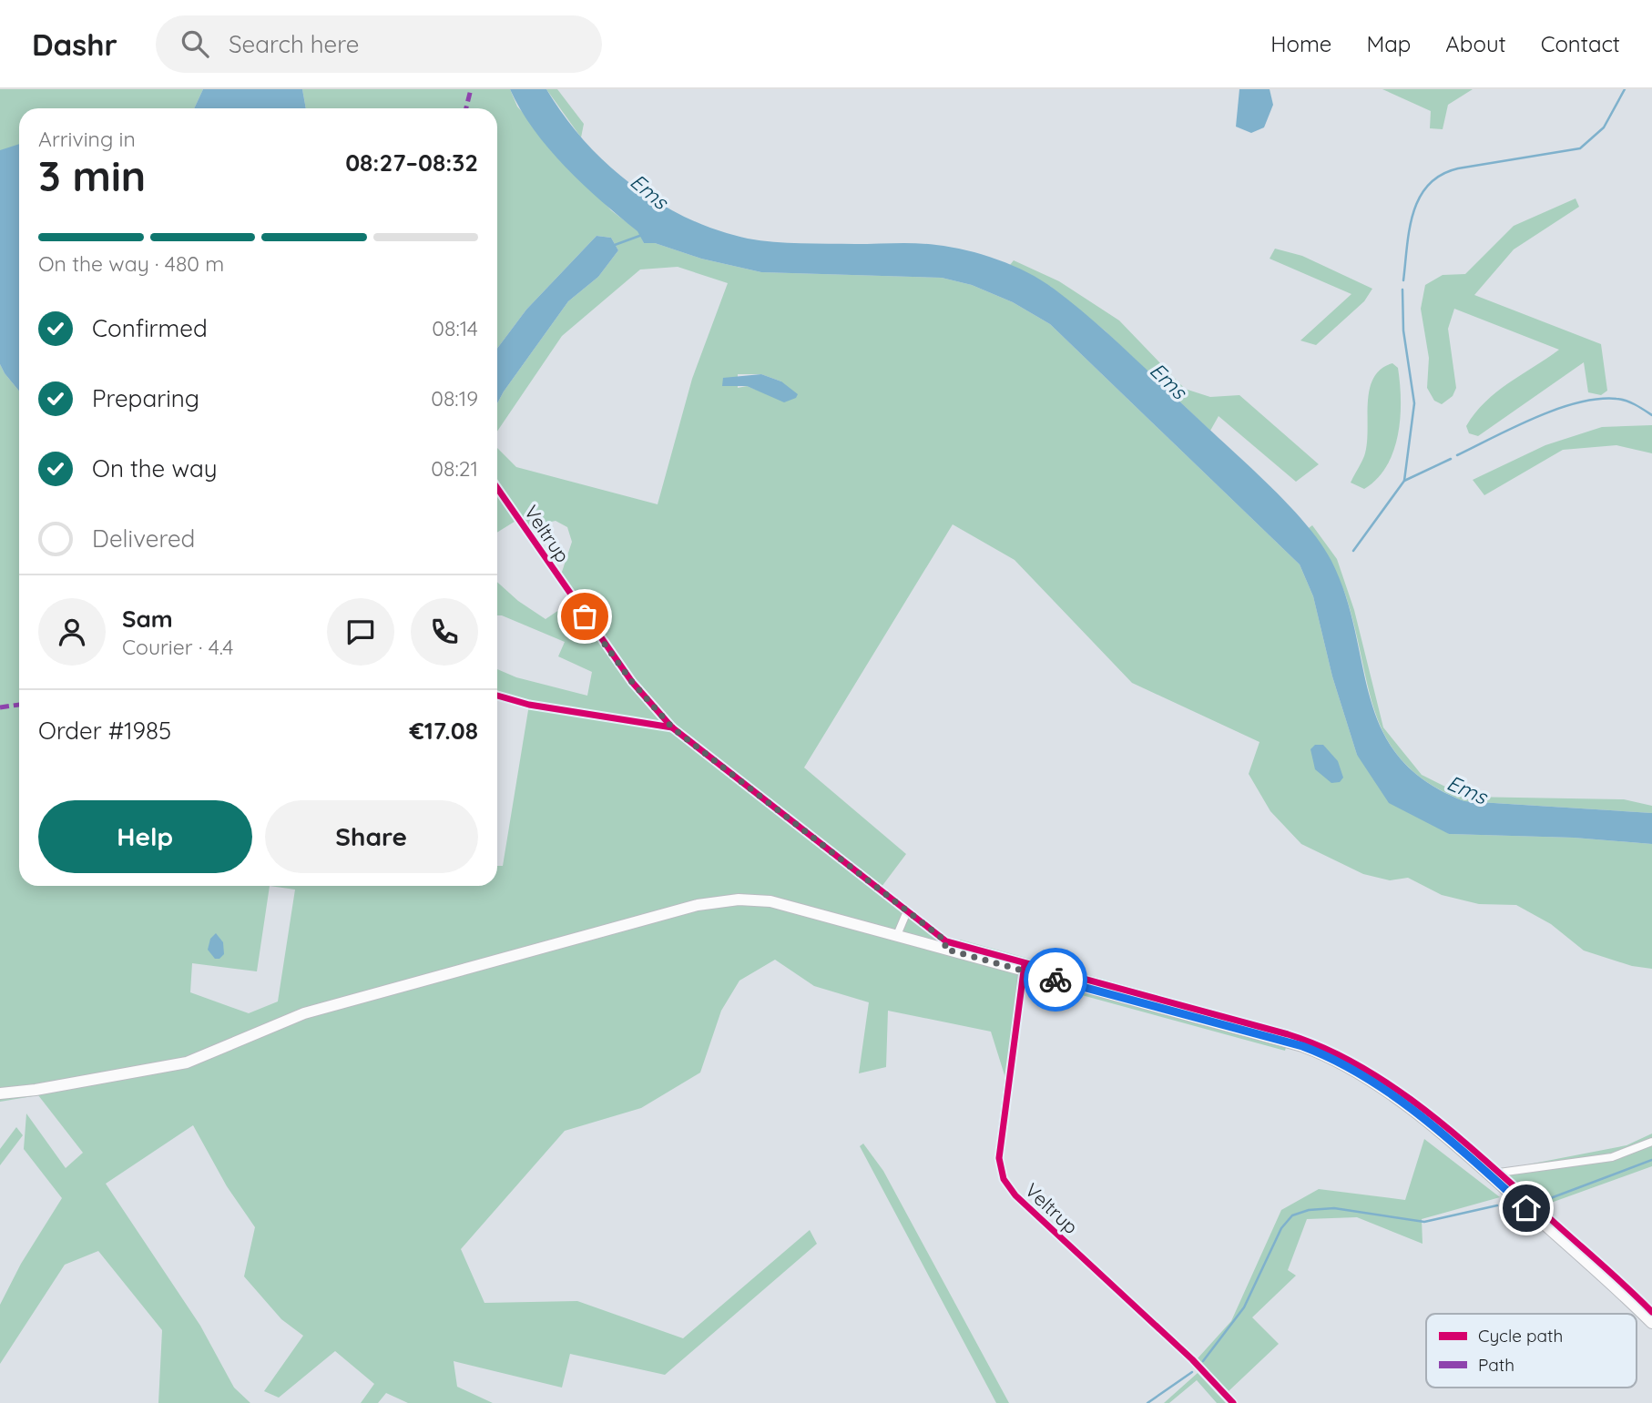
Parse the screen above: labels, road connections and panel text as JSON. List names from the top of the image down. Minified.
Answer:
{"streets":{"street":["Veltrup"]},"water":["Ems"],"legend":["Cycle path","Path"],"page":{"header":"Dashr","search":"Search here","nav":["Home","Map","About","Contact"],"heading":["3 min","Arriving in","08:27–08:32"],"panel":["Sam","Courier · 4.4","Order #1985","€17.08"],"bar":"On the way · 480 m","list":[["Confirmed","08:14"],["Preparing","08:19"],["On the way","08:21"],"Delivered"],"buttons":["Help","Share"]}}
